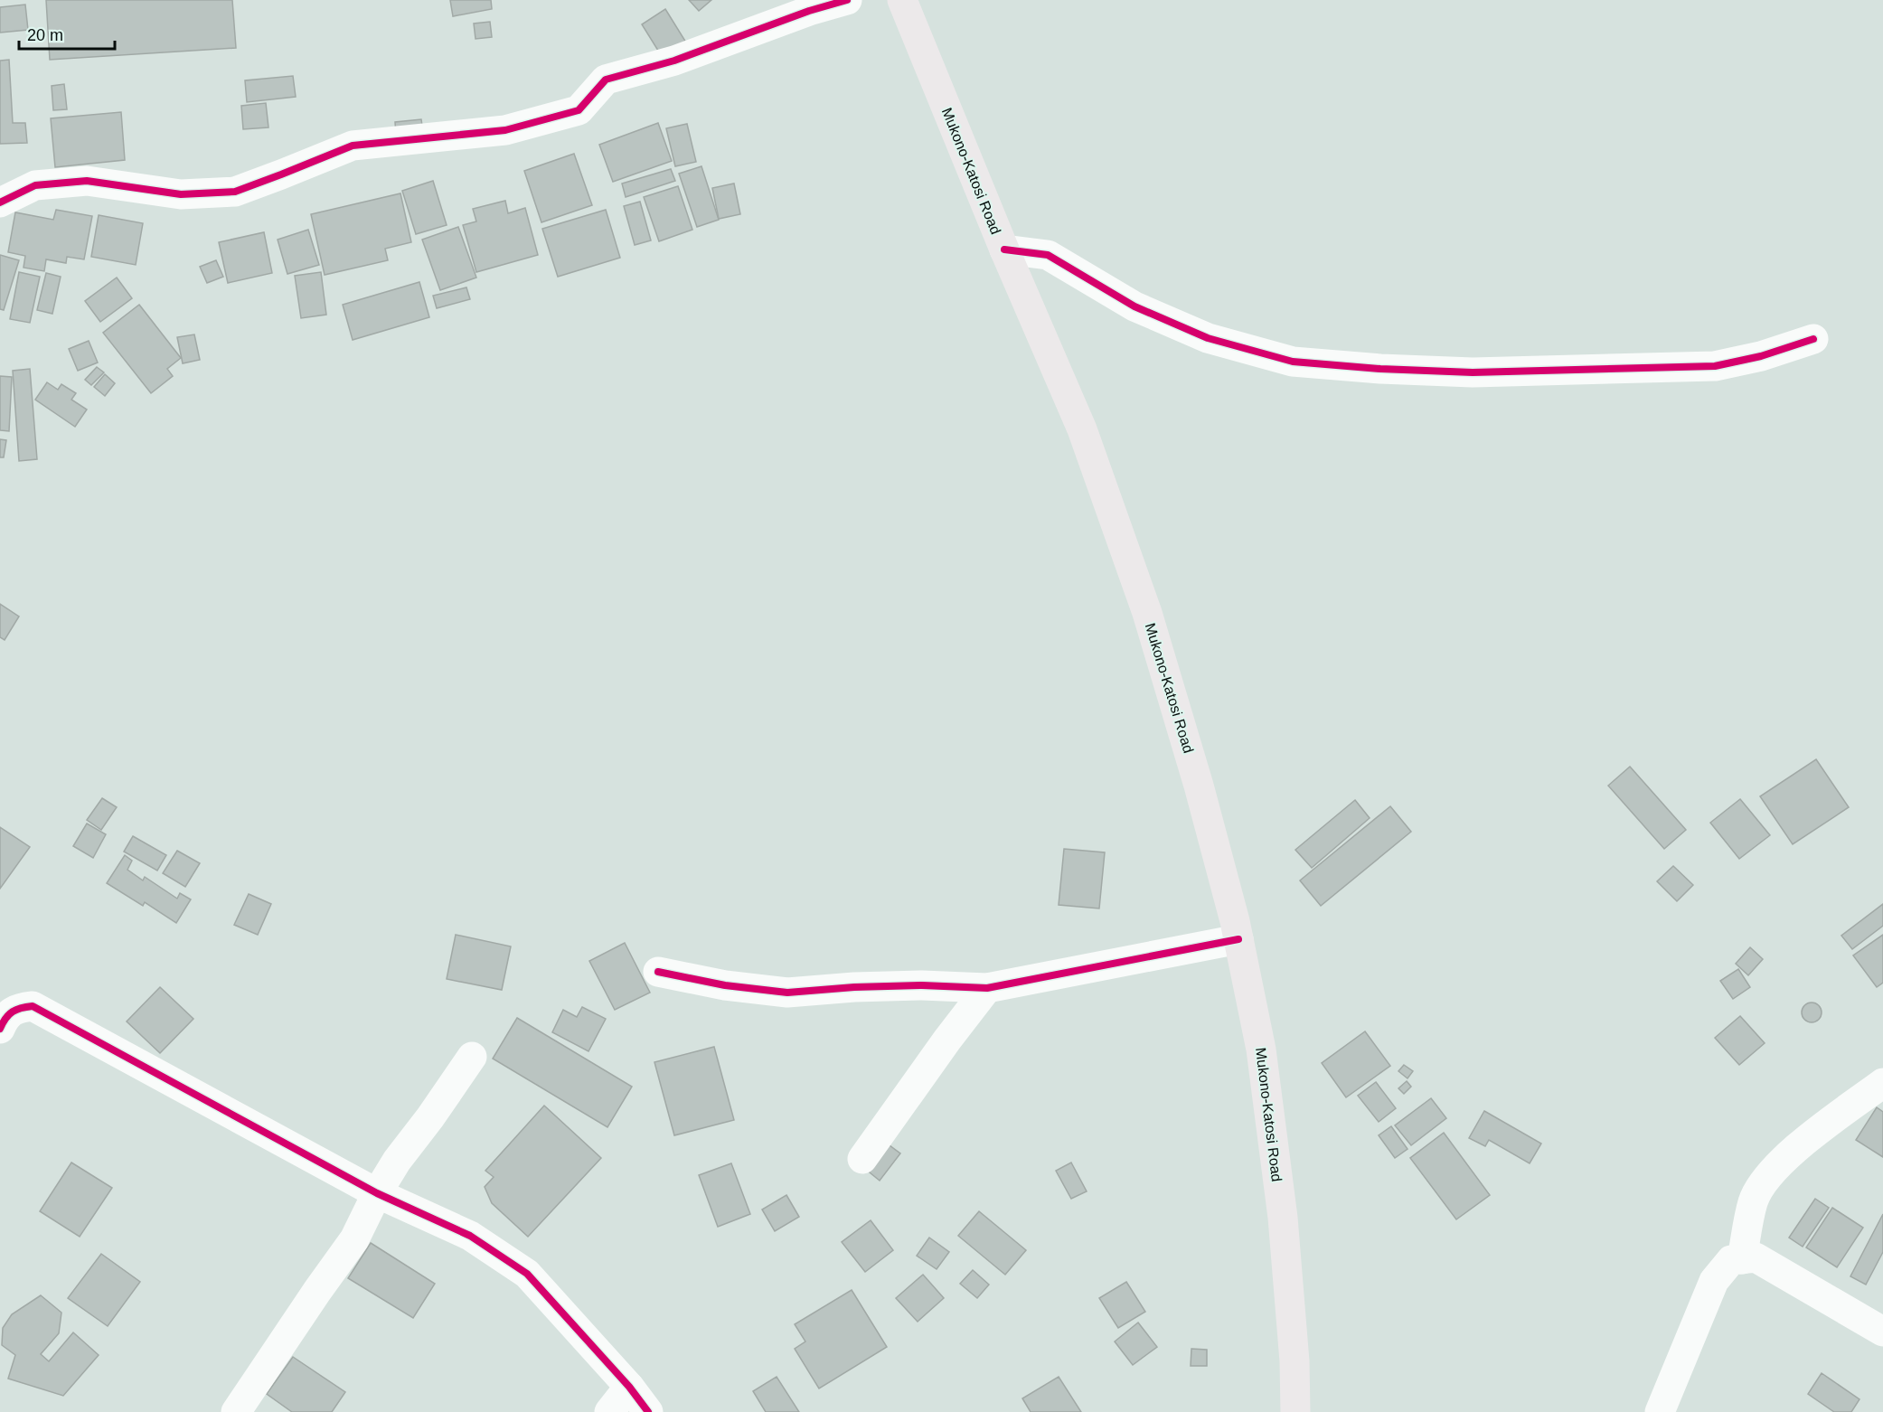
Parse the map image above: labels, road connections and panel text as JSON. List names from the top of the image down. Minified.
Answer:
{"streets":{"main road":["Mukono-Katosi Road"]},"scale_bar":"20 m"}
